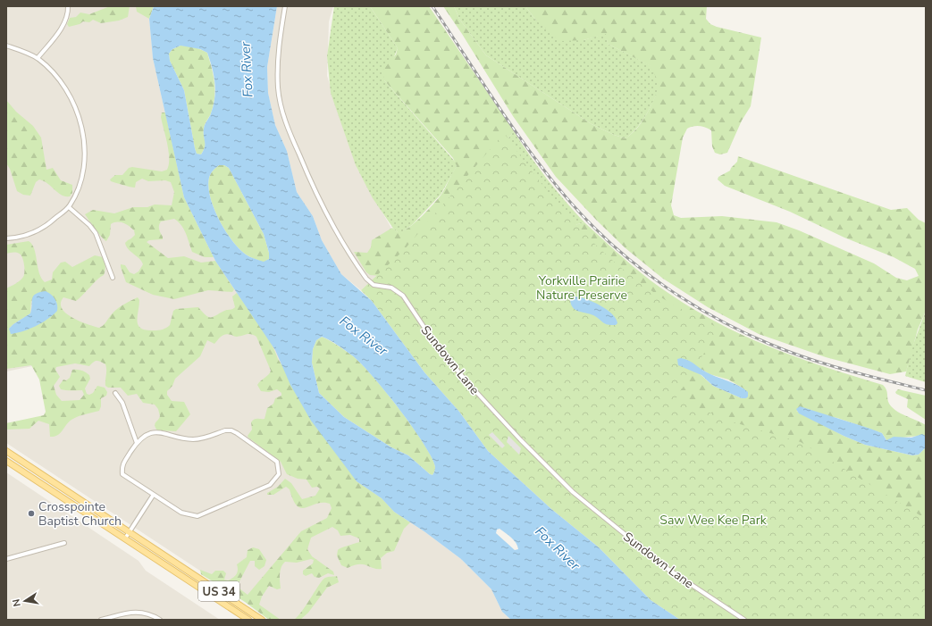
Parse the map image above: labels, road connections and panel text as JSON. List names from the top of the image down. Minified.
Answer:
{"streets":{"main road":["US 34"],"street":["Sundown Lane"]},"water":["Fox River"],"parks":["Yorkville Prairie Nature Preserve","Saw Wee Kee Park"],"places":["Crosspointe Baptist Church"],"north":"left"}
